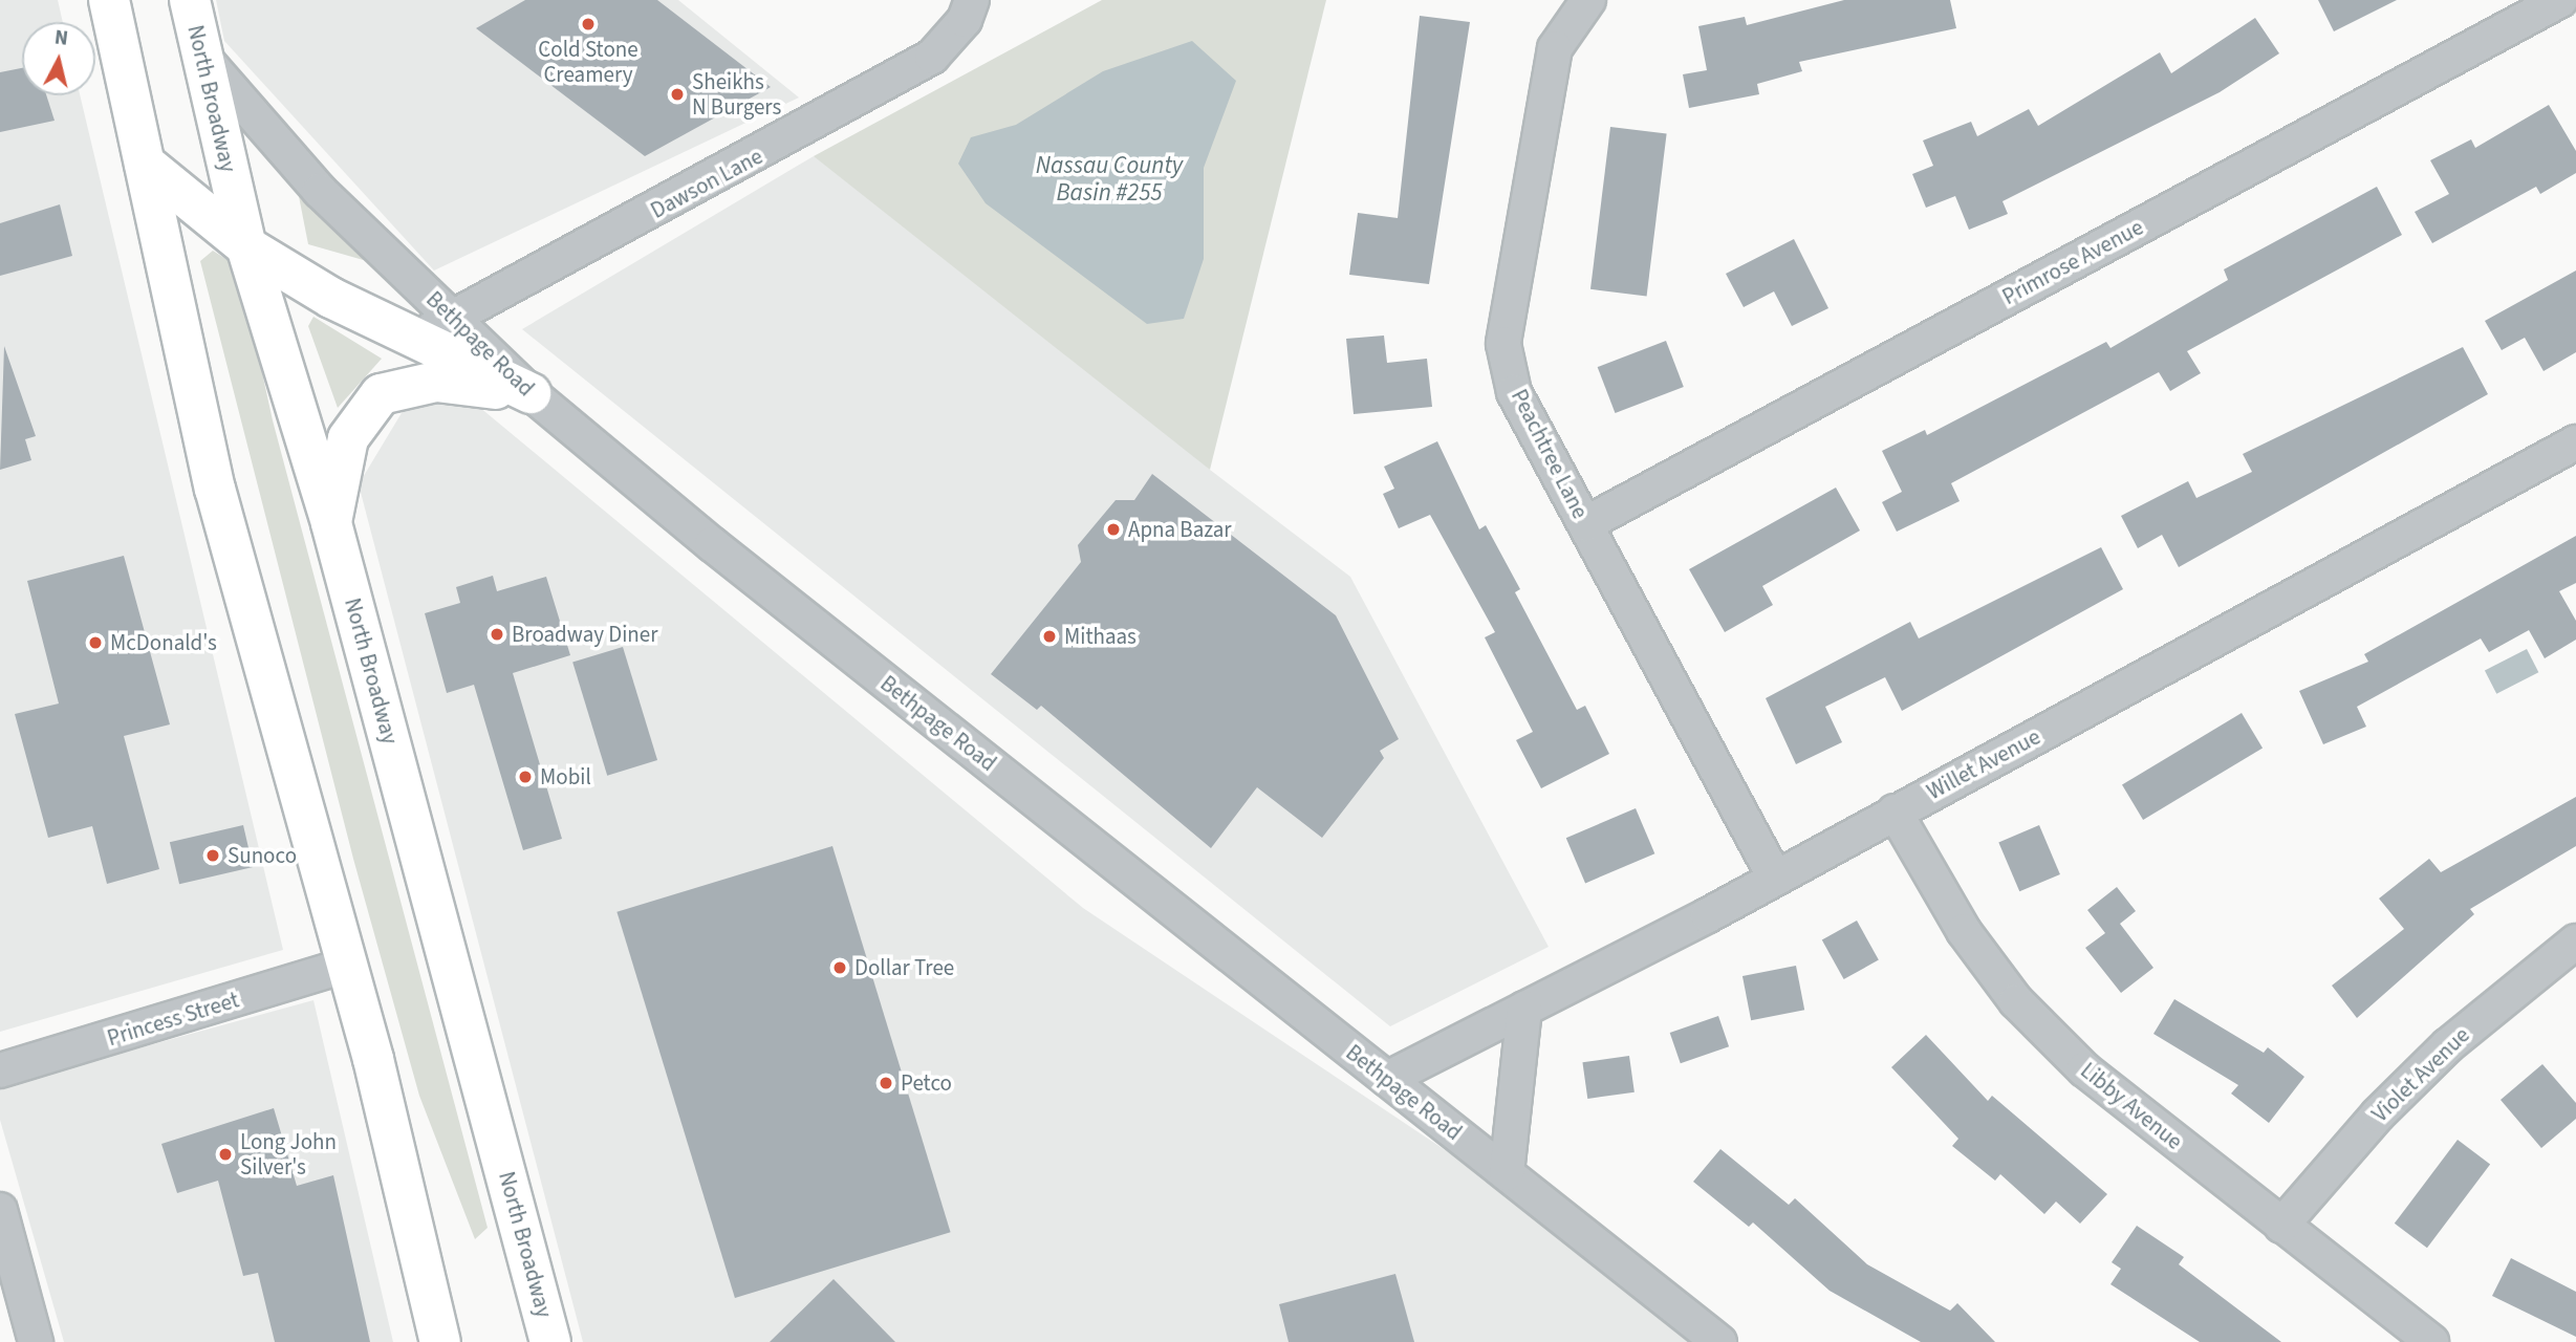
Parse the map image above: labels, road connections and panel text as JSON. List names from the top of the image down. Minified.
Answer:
{"streets":{"main road":["North Broadway"],"street":["Dawson Lane","Primrose Avenue","Bethpage Road","Peachtree Lane","Willet Avenue","Princess Street","Violet Avenue","Libby Avenue"]},"crossings":[["North Broadway","Bethpage Road"],["Dawson Lane","Bethpage Road"],["Primrose Avenue","Peachtree Lane"],["Bethpage Road","Willet Avenue"],["Peachtree Lane","Willet Avenue"],["Willet Avenue","Libby Avenue"],["Violet Avenue","Libby Avenue"]],"water":["Nassau County Basin #255"],"places":["Cold Stone Creamery","Sheikhs N Burgers","Apna Bazar","Broadway Diner","Mithaas","McDonald's","Mobil","Sunoco","Dollar Tree","Petco","Long John Silver's"],"north":"top"}
